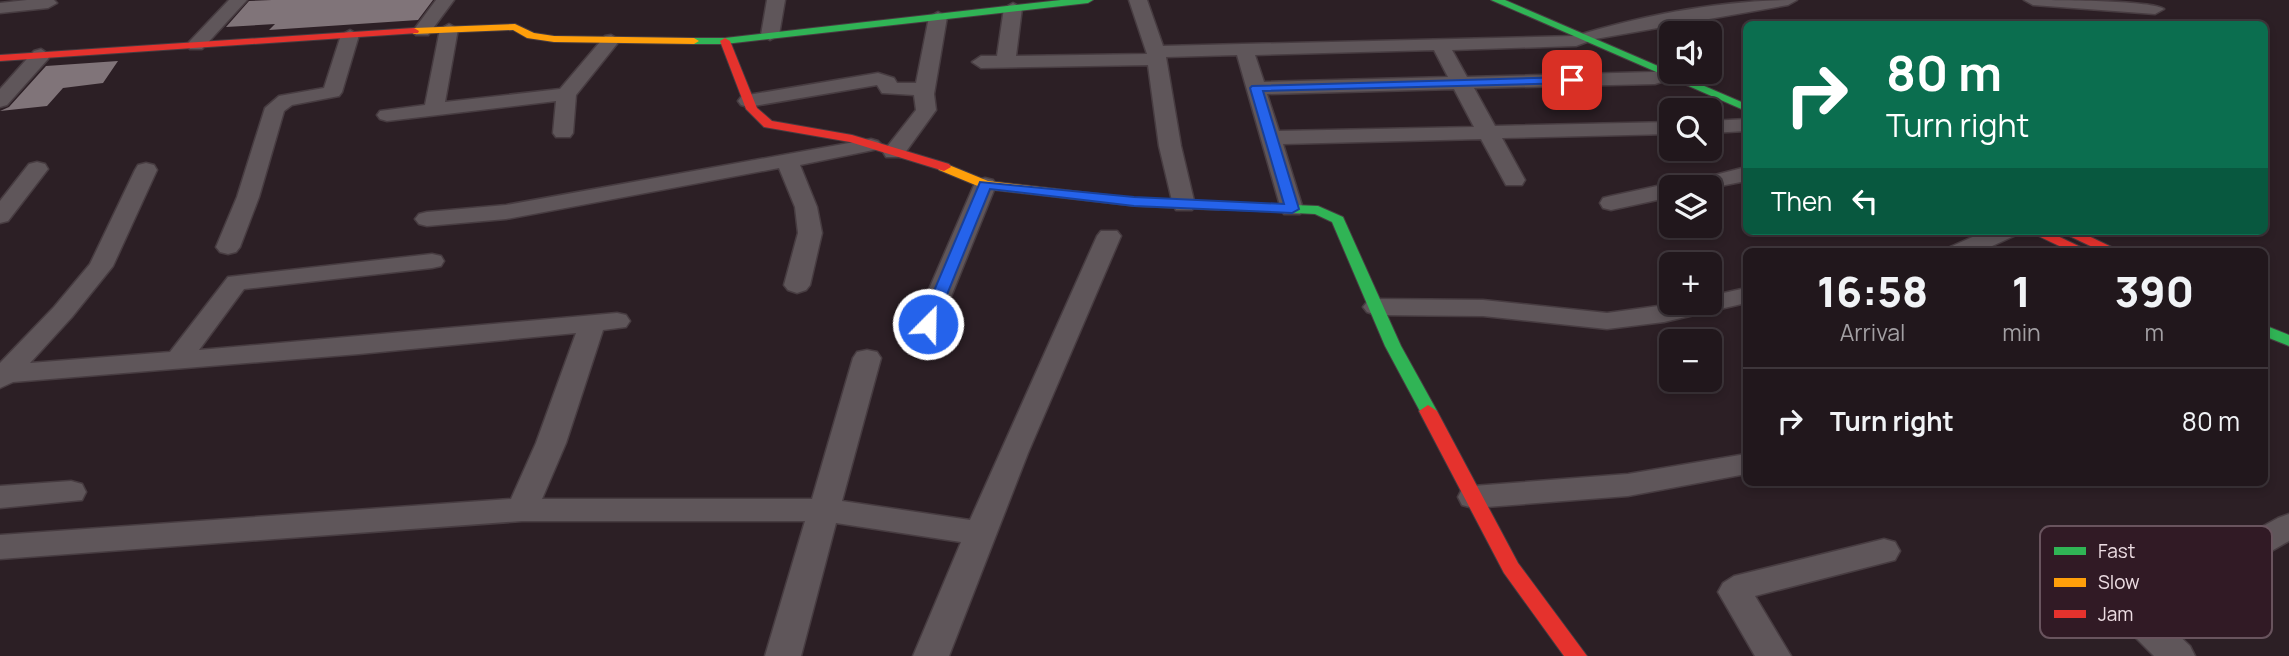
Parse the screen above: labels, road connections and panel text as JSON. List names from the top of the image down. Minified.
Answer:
{"legend":["Fast","Slow","Jam"],"page":{"map_buttons":["+","−"],"turn":["80 m","Turn right"],"then":"Then","eta":["16:58","Arrival","1","min","390","m"],"list":[{"name":"Turn right","value":"80 m"}]}}
